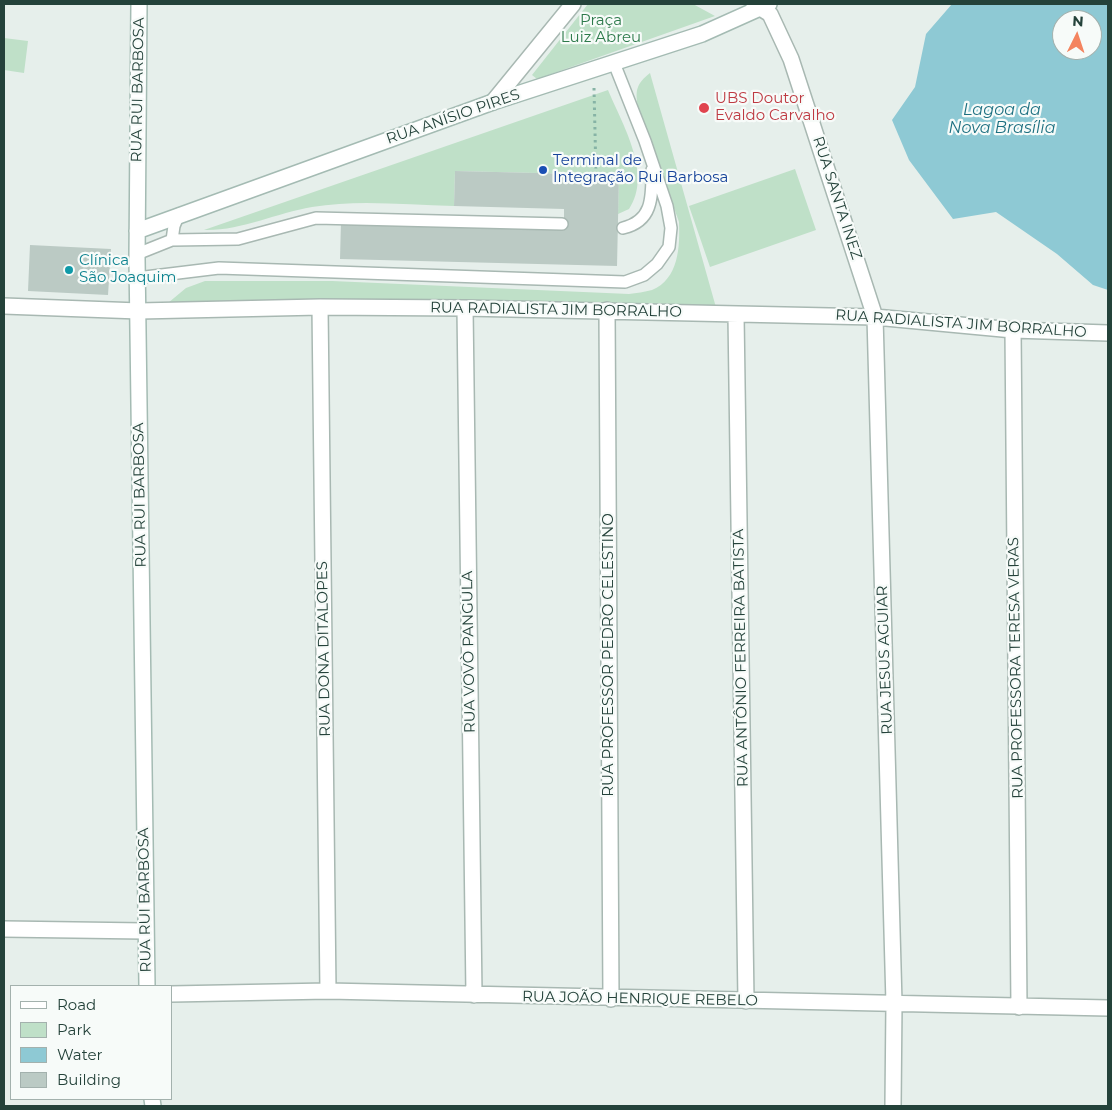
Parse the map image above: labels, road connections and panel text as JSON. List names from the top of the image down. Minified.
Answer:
{"streets":{"street":["RUA RUI BARBOSA","RUA ANÍSIO PIRES","RUA SANTA INEZ","RUA RADIALISTA JIM BORRALHO","RUA DONA DITALOPES","RUA VOVÒ PANGULA","RUA PROFESSOR PEDRO CELESTINO","RUA ANTÔNIO FERREIRA BATISTA","RUA JESUS AGUIAR","RUA PROFESSORA TERESA VERAS","RUA JOÃO HENRIQUE REBELO"]},"crossings":[["RUA RUI BARBOSA","RUA ANÍSIO PIRES"],["RUA RUI BARBOSA","RUA RADIALISTA JIM BORRALHO"],["RUA ANÍSIO PIRES","RUA SANTA INEZ"],["RUA SANTA INEZ","RUA RADIALISTA JIM BORRALHO"],["RUA SANTA INEZ","RUA JESUS AGUIAR"],["RUA RADIALISTA JIM BORRALHO","RUA DONA DITALOPES"],["RUA RADIALISTA JIM BORRALHO","RUA VOVÒ PANGULA"],["RUA RADIALISTA JIM BORRALHO","RUA PROFESSOR PEDRO CELESTINO"],["RUA RADIALISTA JIM BORRALHO","RUA ANTÔNIO FERREIRA BATISTA"],["RUA RADIALISTA JIM BORRALHO","RUA JESUS AGUIAR"],["RUA RADIALISTA JIM BORRALHO","RUA PROFESSORA TERESA VERAS"],["RUA DONA DITALOPES","RUA JOÃO HENRIQUE REBELO"],["RUA VOVÒ PANGULA","RUA JOÃO HENRIQUE REBELO"],["RUA PROFESSOR PEDRO CELESTINO","RUA JOÃO HENRIQUE REBELO"],["RUA ANTÔNIO FERREIRA BATISTA","RUA JOÃO HENRIQUE REBELO"],["RUA JESUS AGUIAR","RUA JOÃO HENRIQUE REBELO"],["RUA PROFESSORA TERESA VERAS","RUA JOÃO HENRIQUE REBELO"]],"water":["Lagoa da Nova Brasília"],"parks":["Praça Luiz Abreu"],"places":["UBS Doutor Evaldo Carvalho","Terminal de Integração Rui Barbosa","Clínica São Joaquim"],"legend":["Road","Park","Water","Building"],"north":"top"}
